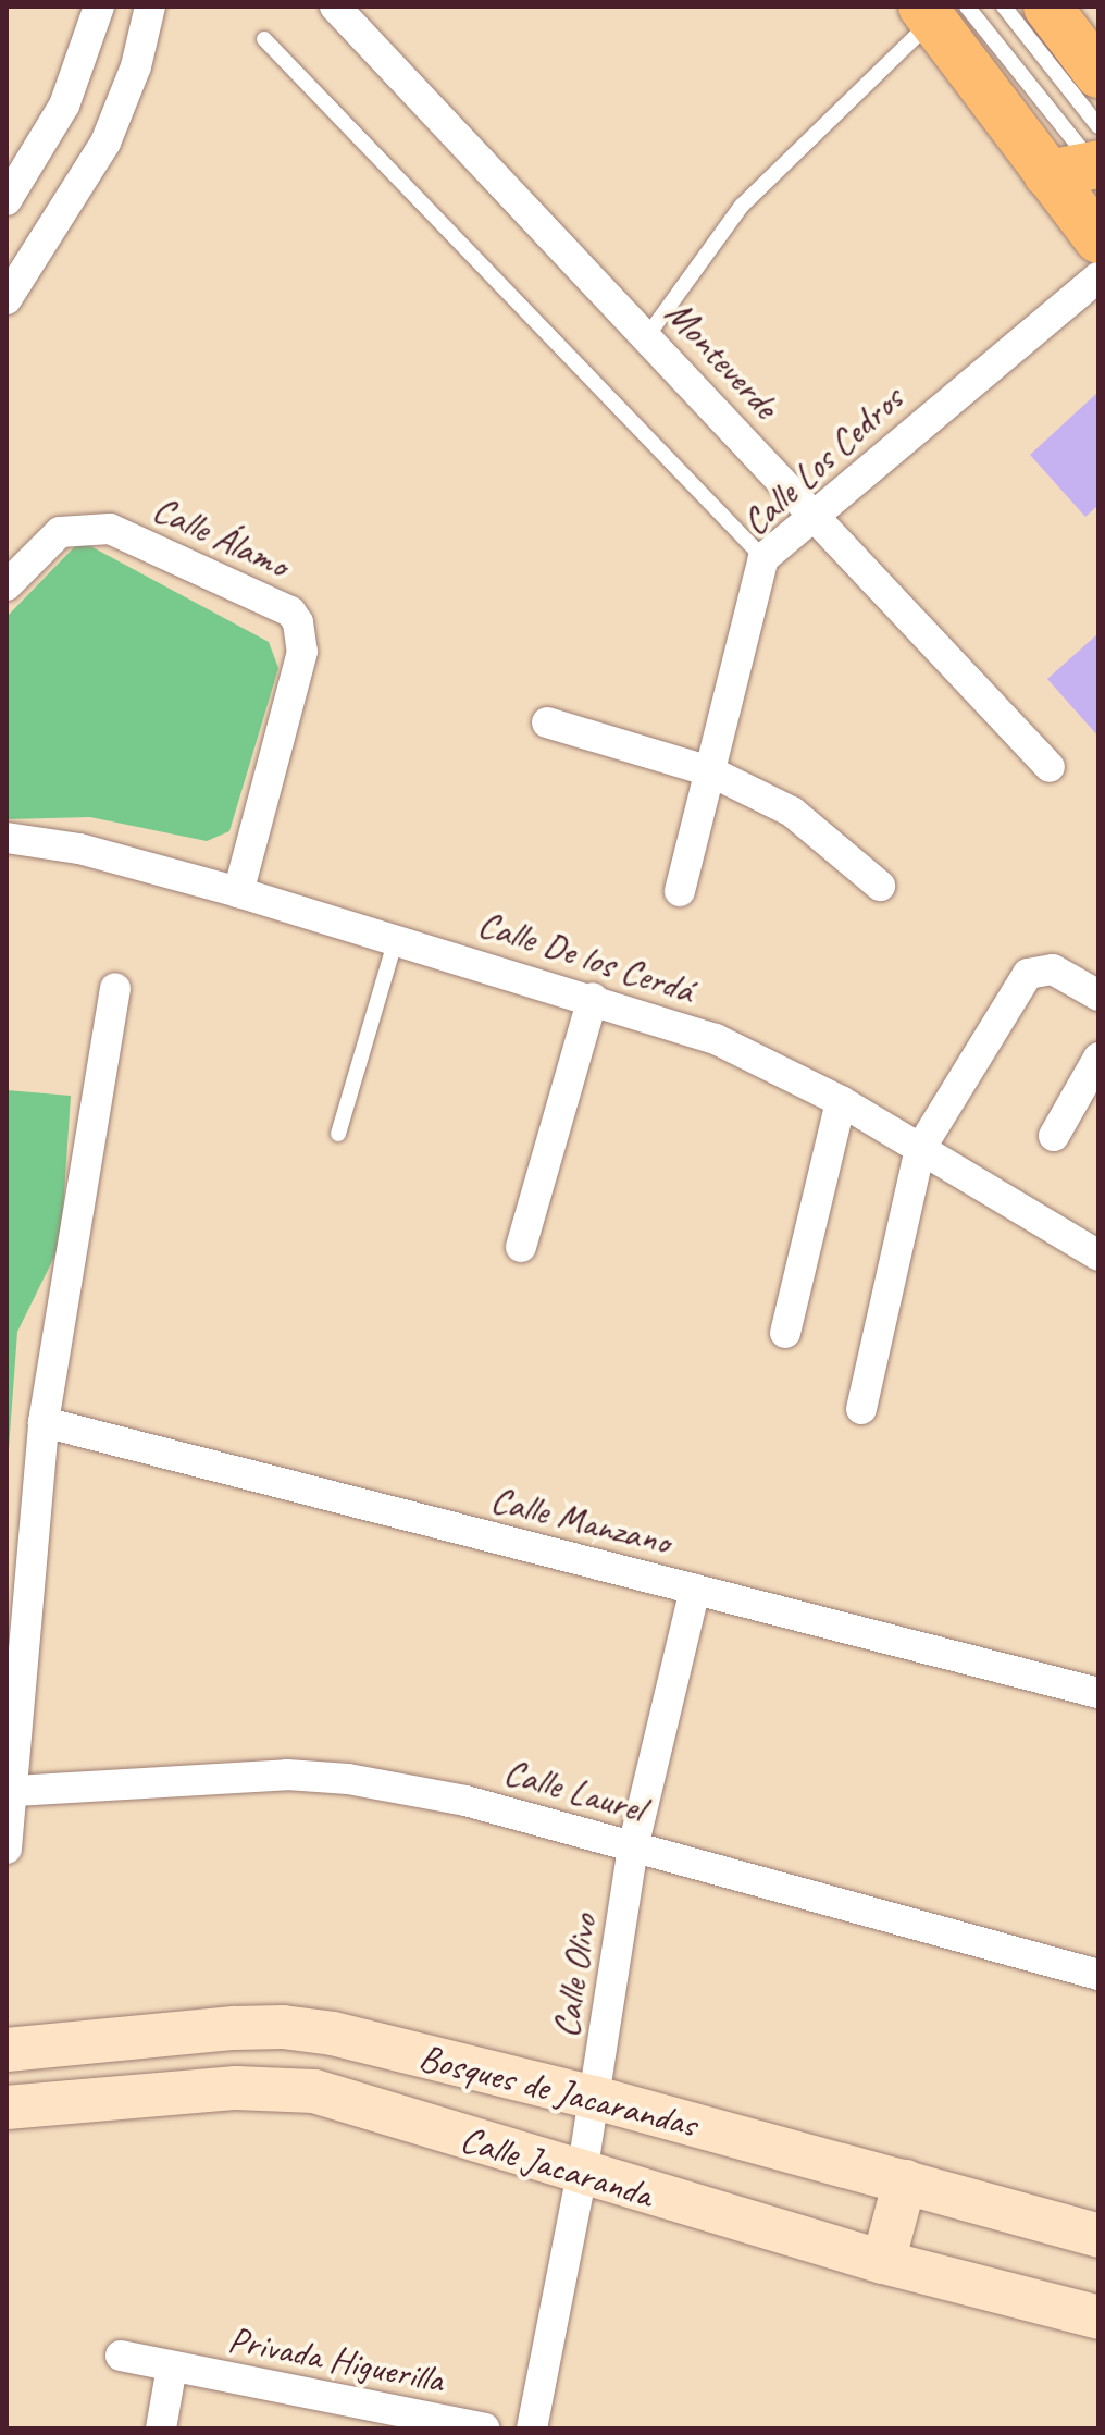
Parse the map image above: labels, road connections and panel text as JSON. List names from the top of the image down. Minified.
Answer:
{"streets":{"street":["Monteverde","Calle Los Cedros","Calle Álamo","Calle De los Cerdá","Calle Manzano","Calle Laurel","Calle Olivo","Bosques de Jacarandas","Calle Jacaranda","Privada Higuerilla"]},"crossings":[["Monteverde","Calle Los Cedros"],["Calle Álamo","Calle De los Cerdá"],["Calle Manzano","Calle Olivo"],["Calle Laurel","Calle Olivo"],["Calle Olivo","Bosques de Jacarandas"],["Calle Olivo","Calle Jacaranda"]]}
